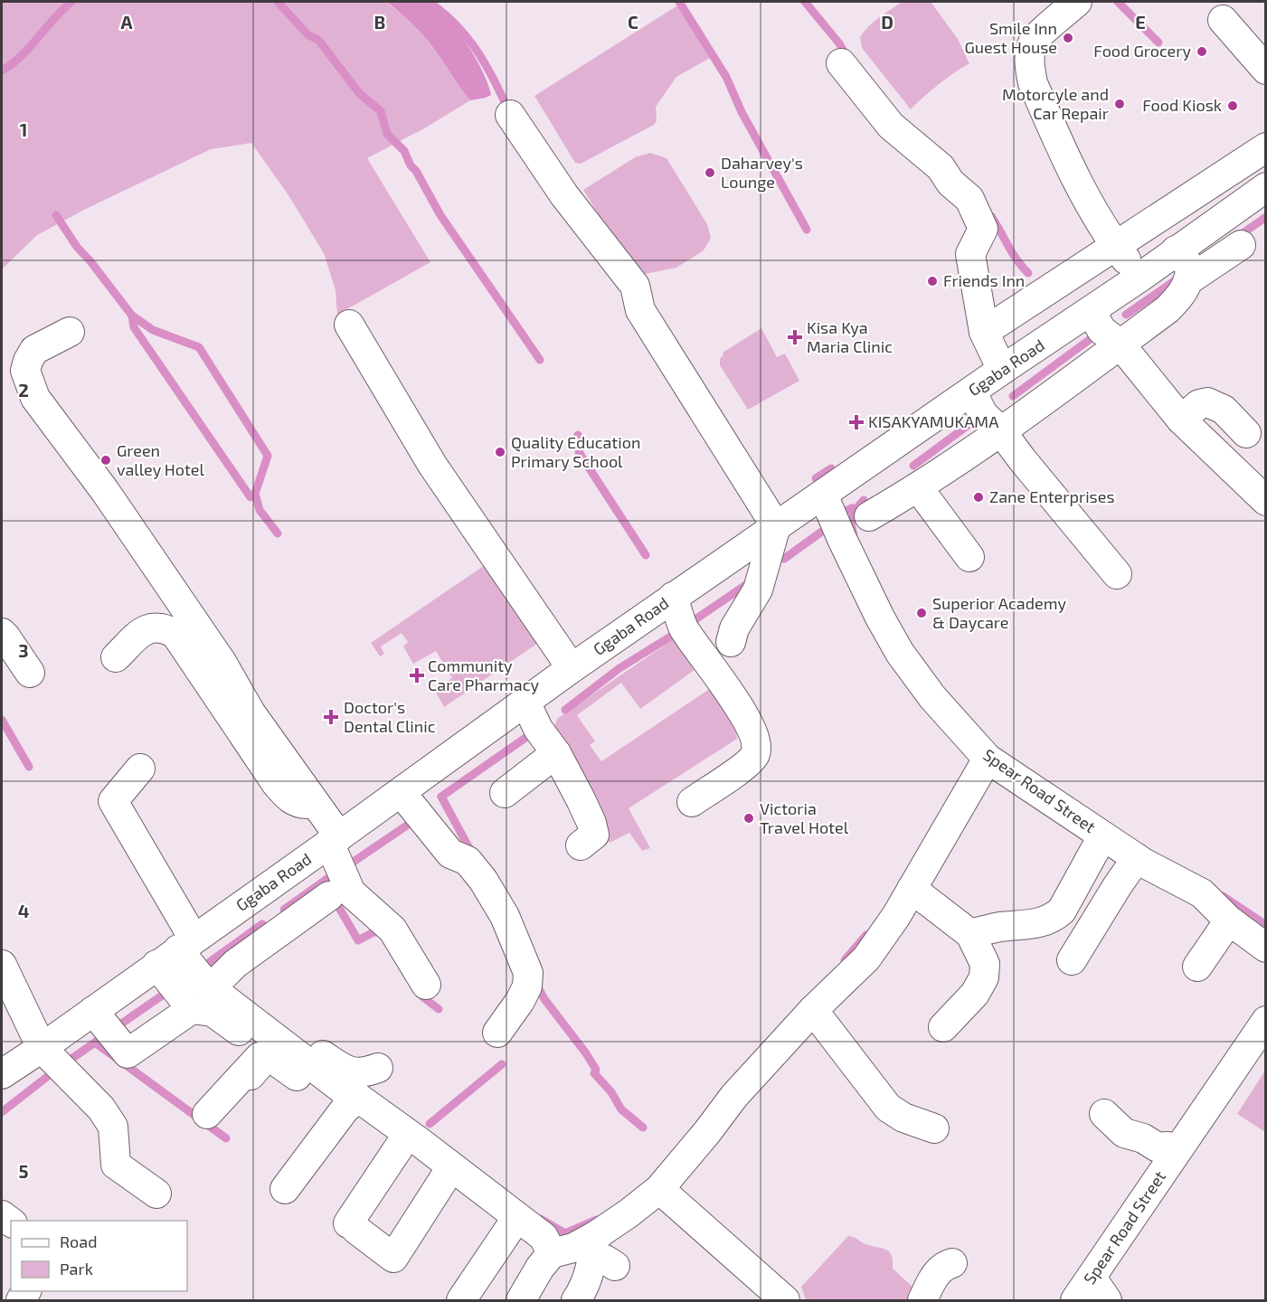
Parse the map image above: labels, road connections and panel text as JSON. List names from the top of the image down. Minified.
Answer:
{"streets":{"street":["Ggaba Road","Spear Road Street"]},"crossings":[["Ggaba Road","Spear Road Street"]],"places":{"other":["Smile Inn Guest House","Food Grocery","Motorcyle and Car Repair","Food Kiosk","Daharvey's Lounge","Friends Inn","Quality Education Primary School","Green valley Hotel","Zane Enterprises","Superior Academy & Daycare","Victoria Travel Hotel"],"health":["Kisa Kya Maria Clinic","KISAKYAMUKAMA","Community Care Pharmacy","Doctor's Dental Clinic"]},"legend":["Road","Park"],"grid":{"columns":["A","B","C","D","E"],"rows":["1","2","3","4","5"]}}
